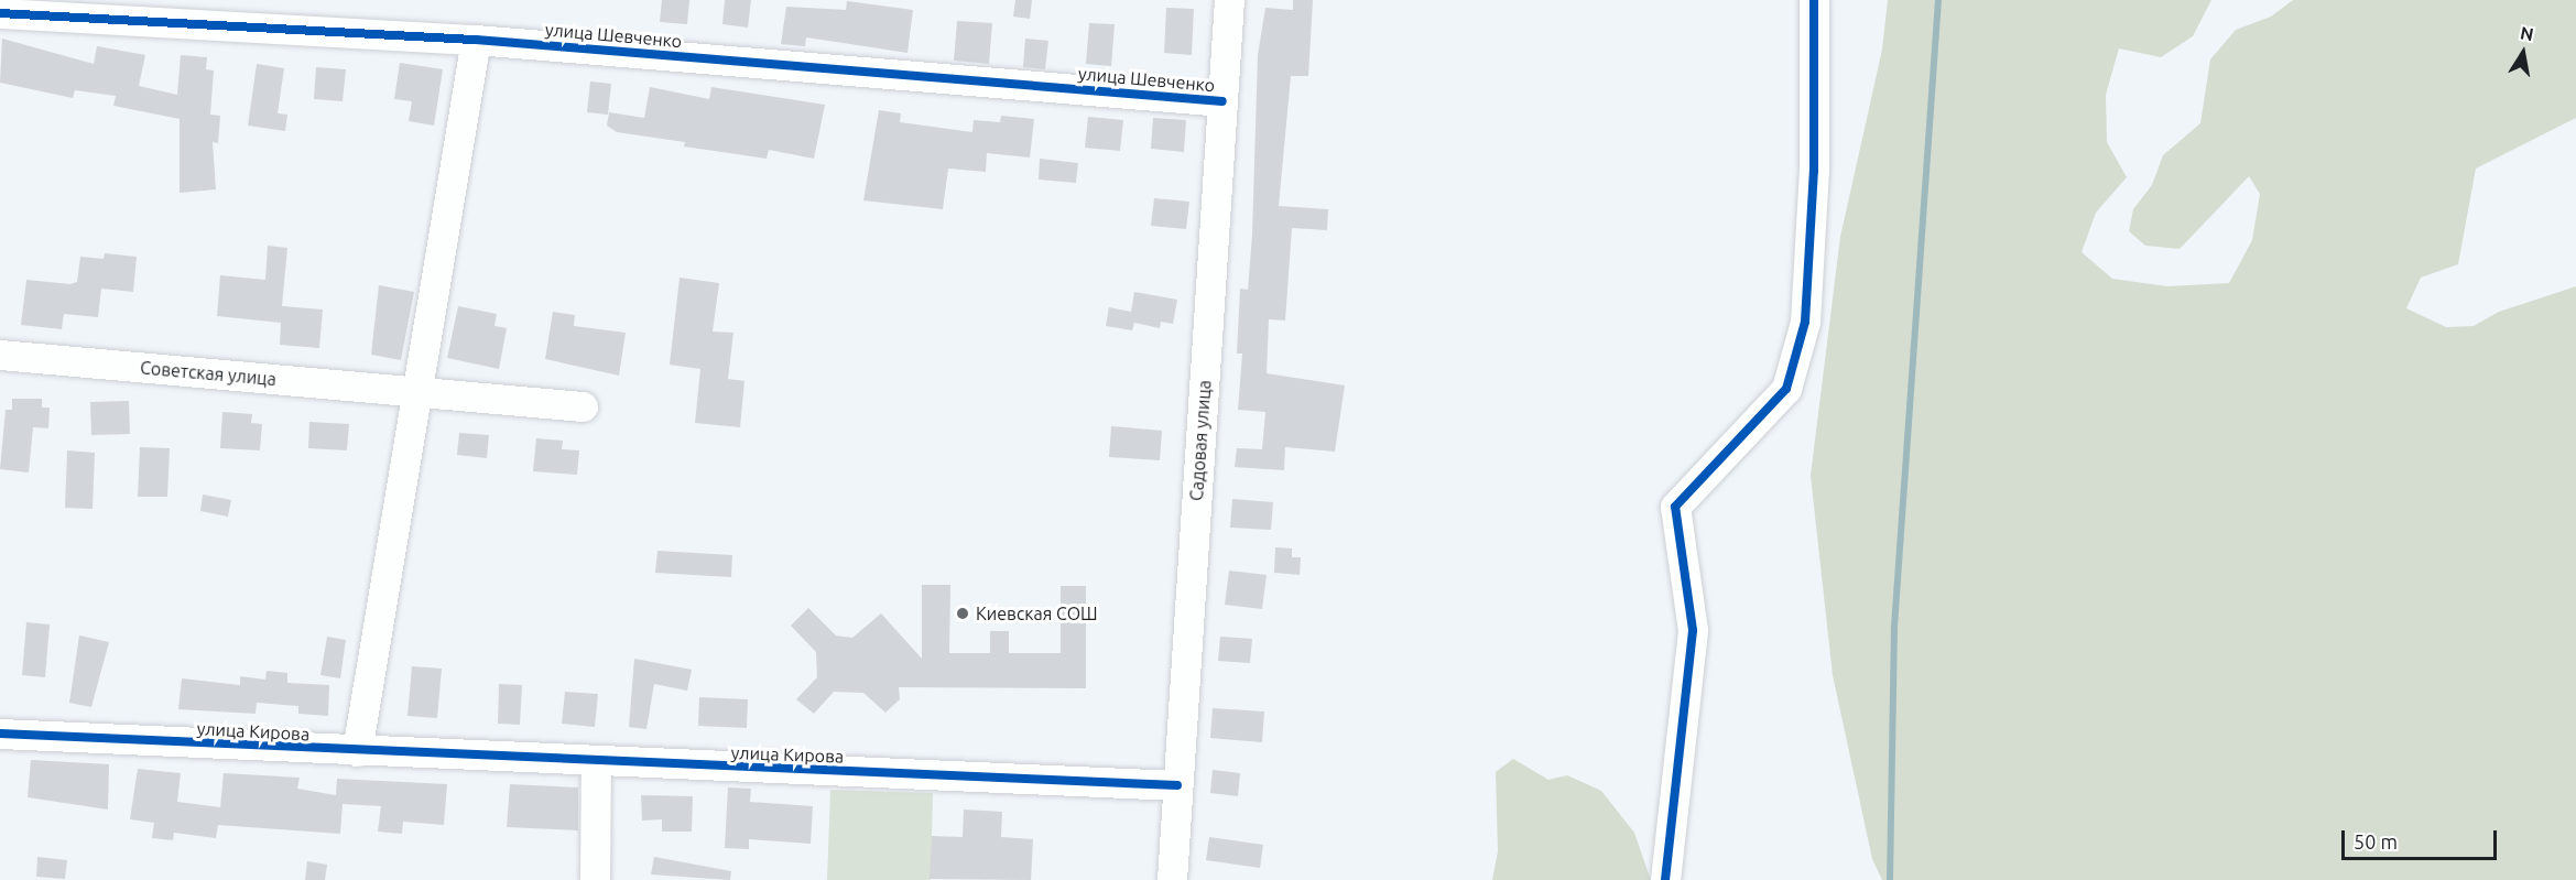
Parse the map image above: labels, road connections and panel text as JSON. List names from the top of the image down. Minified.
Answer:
{"streets":{"street":["улица Шевченко","Советская улица","Садовая улица","улица Кирова"]},"crossings":[["улица Шевченко","Садовая улица"],["Садовая улица","улица Кирова"]],"places":["Киевская СОШ"],"scale_bar":"50 m","north":"top"}
